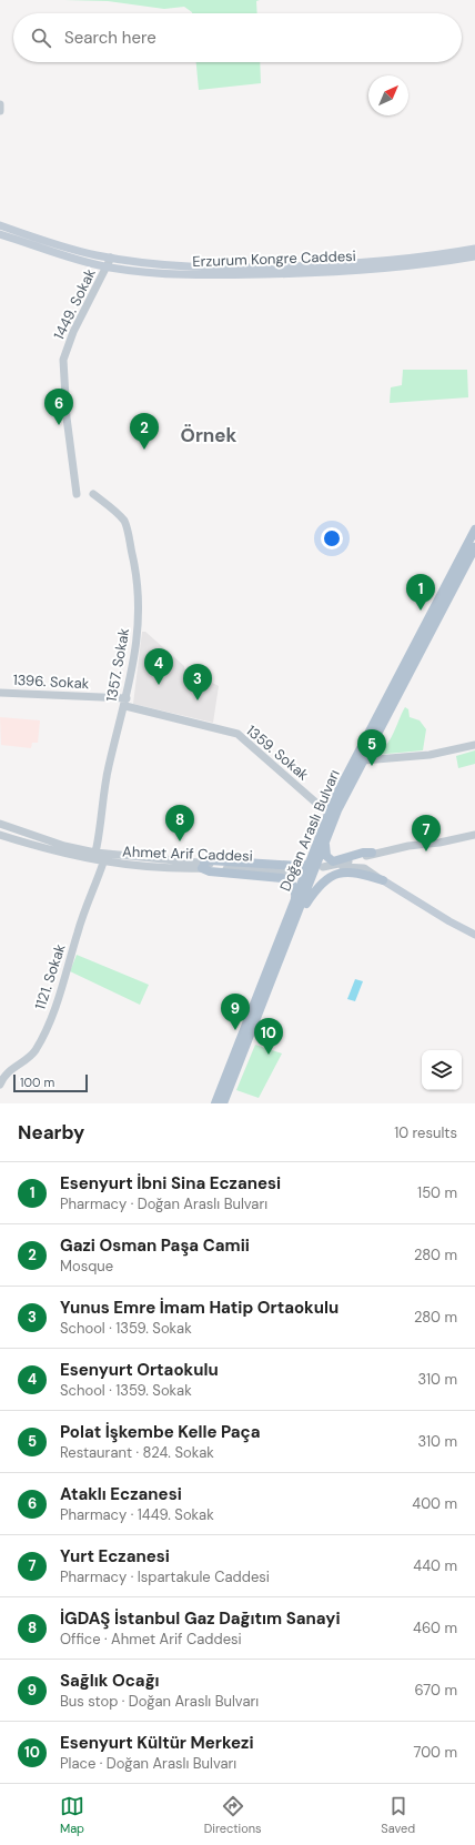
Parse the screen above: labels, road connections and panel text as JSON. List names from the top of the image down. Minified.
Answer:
{"streets":{"main road":["Erzurum Kongre Caddesi","Doğan Araslı Bulvarı"],"street":["1449. Sokak","1357. Sokak","1396. Sokak","1359. Sokak","Ahmet Arif Caddesi","1121. Sokak"]},"crossings":[["Erzurum Kongre Caddesi","1449. Sokak"],["1357. Sokak","1396. Sokak"],["1357. Sokak","1359. Sokak"],["1357. Sokak","Ahmet Arif Caddesi"],["1396. Sokak","1359. Sokak"],["1359. Sokak","Doğan Araslı Bulvarı"],["Ahmet Arif Caddesi","1121. Sokak"]],"districts":["Örnek"],"scale_bar":"100 m","north":"top right","page":{"search":"Search here","pins":["6","2","1","4","3","5","8","7","9","10"],"scale":"100 m","heading":["Nearby","10 results"],"list":[{"mark":"1","name":"Esenyurt İbni Sina Eczanesi","note":"Pharmacy · Doğan Araslı Bulvarı","value":"150 m"},{"mark":"2","name":"Gazi Osman Paşa Camii","note":"Mosque","value":"280 m"},{"mark":"3","name":"Yunus Emre İmam Hatip Ortaokulu","note":"School · 1359. Sokak","value":"280 m"},{"mark":"4","name":"Esenyurt Ortaokulu","note":"School · 1359. Sokak","value":"310 m"},{"mark":"5","name":"Polat İşkembe Kelle Paça","note":"Restaurant · 824. Sokak","value":"310 m"},{"mark":"6","name":"Ataklı Eczanesi","note":"Pharmacy · 1449. Sokak","value":"400 m"},{"mark":"7","name":"Yurt Eczanesi","note":"Pharmacy · Ispartakule Caddesi","value":"440 m"},{"mark":"8","name":"İGDAŞ İstanbul Gaz Dağıtım Sanayi","note":"Office · Ahmet Arif Caddesi","value":"460 m"},{"mark":"9","name":"Sağlık Ocağı","note":"Bus stop · Doğan Araslı Bulvarı","value":"670 m"},{"mark":"10","name":"Esenyurt Kültür Merkezi","note":"Place · Doğan Araslı Bulvarı","value":"700 m"}],"nav":["Map","Directions","Saved"]}}
